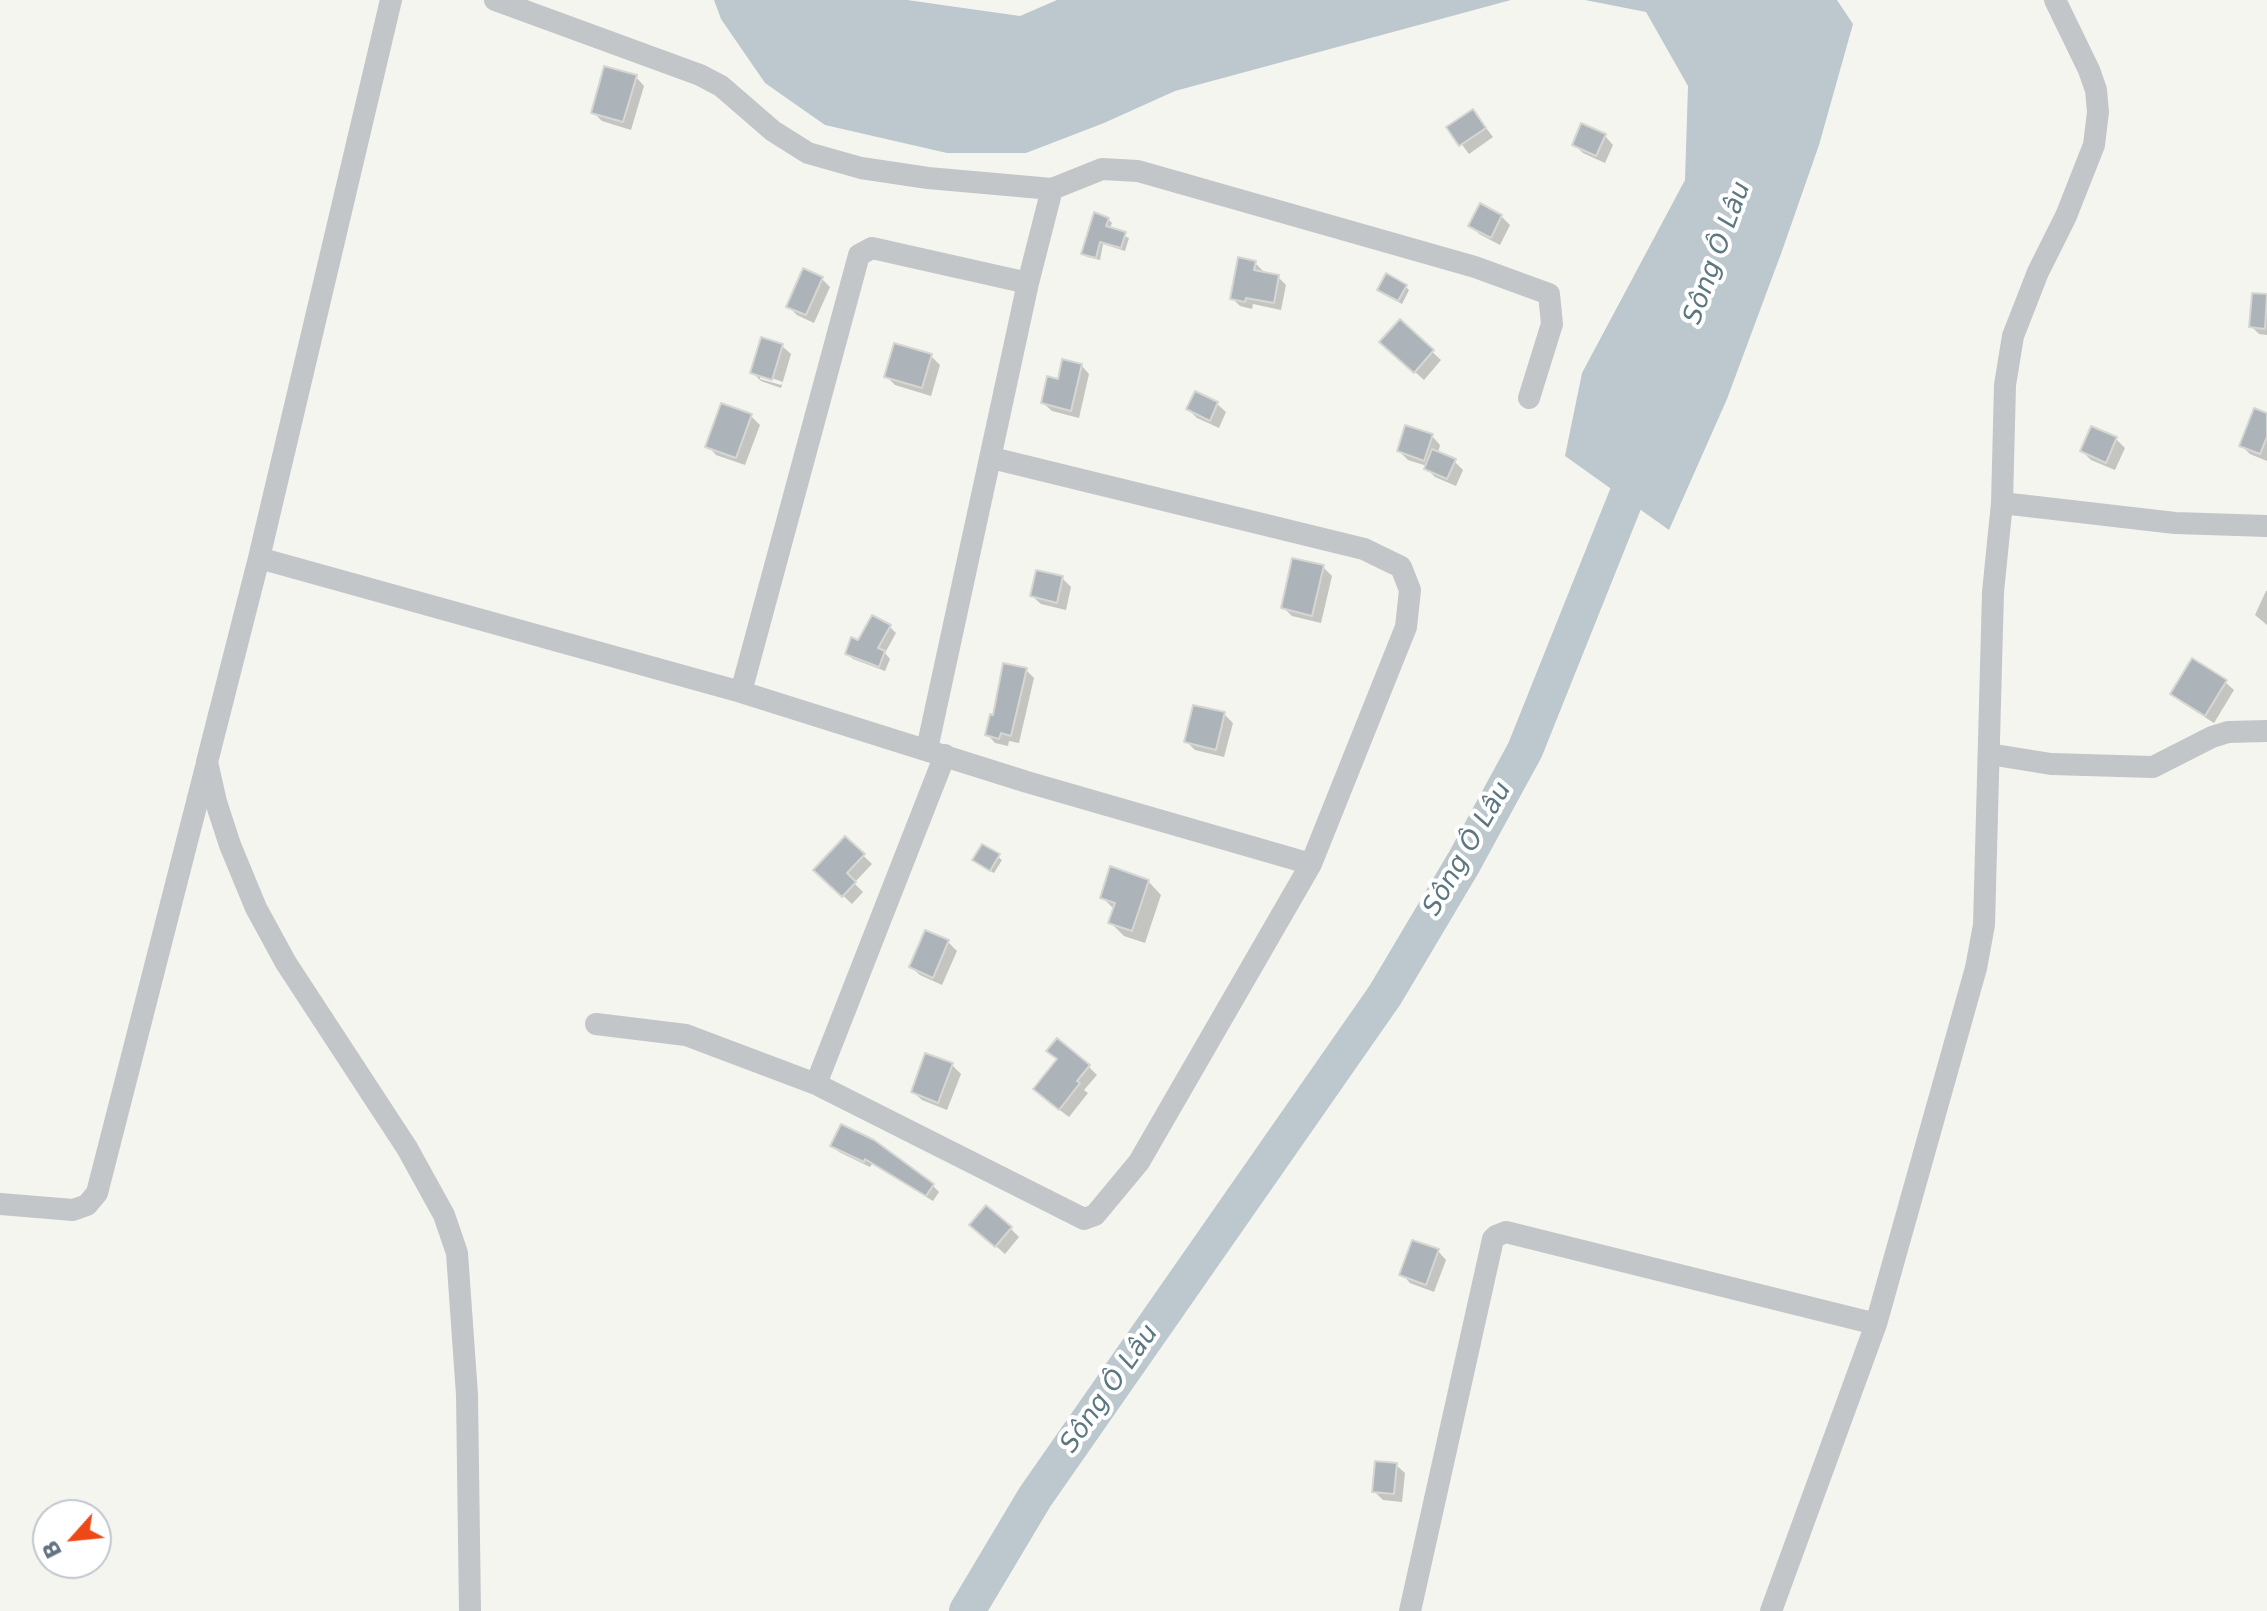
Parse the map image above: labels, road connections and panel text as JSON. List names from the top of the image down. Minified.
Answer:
{"water":["Sông Ô Lâu"],"north":"bottom left"}
